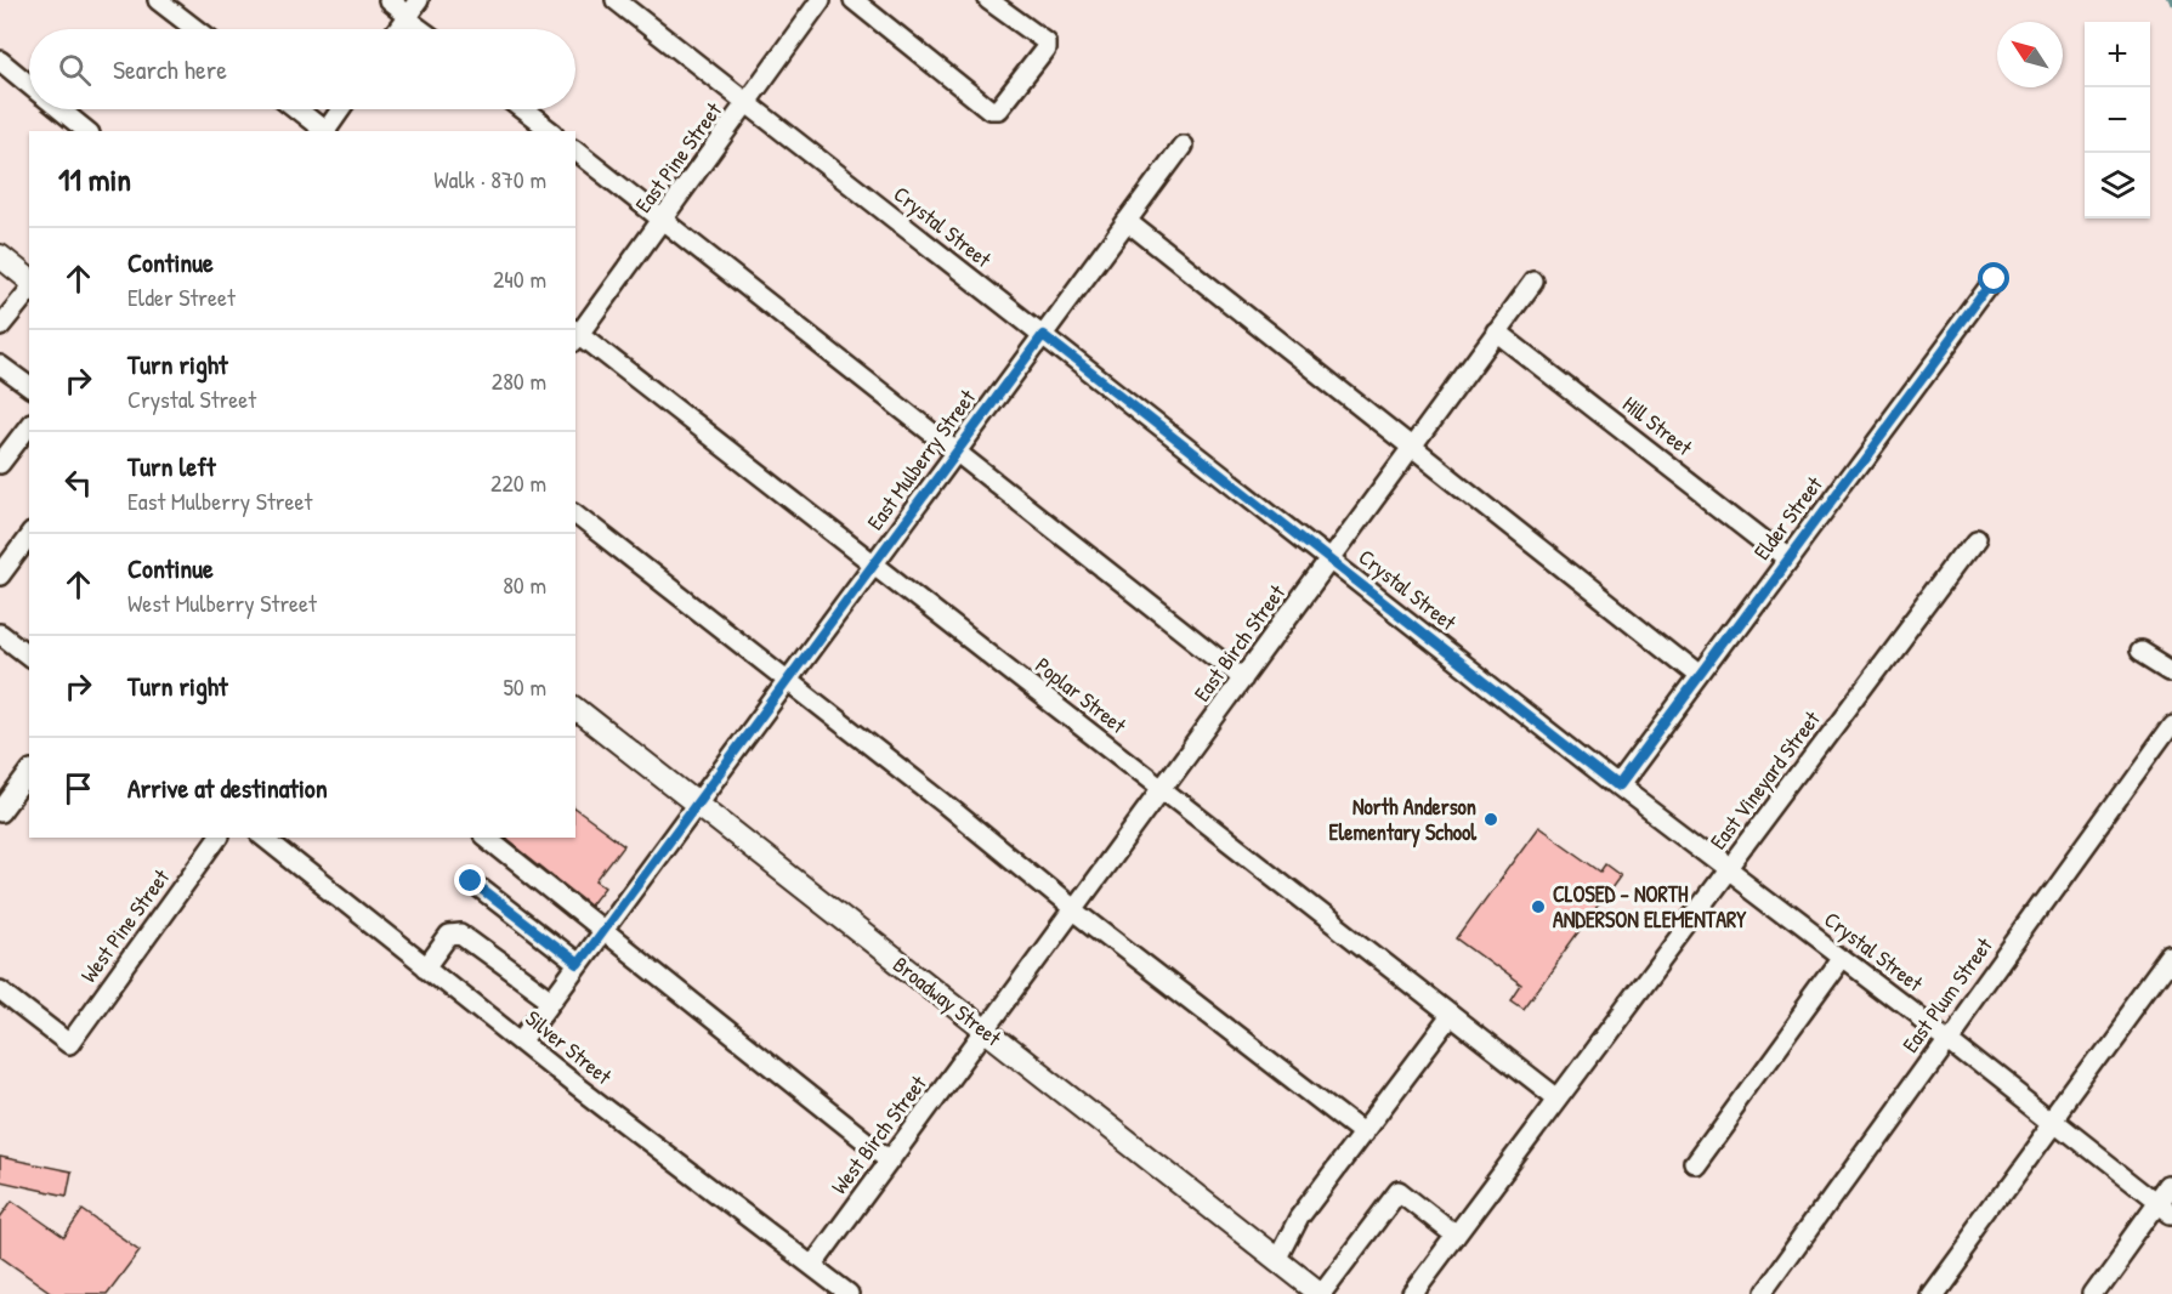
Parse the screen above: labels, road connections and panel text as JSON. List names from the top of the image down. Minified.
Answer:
{"streets":{"main road":["Broadway Street"],"street":["East Pine Street","Crystal Street","Hill Street","East Mulberry Street","Elder Street","East Birch Street","Poplar Street","East Vineyard Street","West Pine Street","East Plum Street","Silver Street","West Birch Street"]},"crossings":[["East Pine Street","Crystal Street"],["East Pine Street","Poplar Street"],["Crystal Street","East Mulberry Street"],["Crystal Street","Elder Street"],["Crystal Street","East Birch Street"],["Crystal Street","East Vineyard Street"],["Crystal Street","East Plum Street"],["Hill Street","Elder Street"],["Hill Street","East Birch Street"],["East Mulberry Street","Poplar Street"],["East Mulberry Street","Broadway Street"],["East Mulberry Street","Silver Street"],["East Birch Street","Poplar Street"],["East Birch Street","Broadway Street"],["East Birch Street","West Birch Street"],["Poplar Street","East Vineyard Street"],["Broadway Street","West Birch Street"],["Silver Street","West Birch Street"]],"places":["North Anderson Elementary School","CLOSED - NORTH ANDERSON ELEMENTARY"],"north":"top left","page":{"map_buttons":["+","−"],"search":"Search here","heading":["11 min","Walk · 870 m"],"list":[["Continue","Elder Street","240 m"],["Turn right","Crystal Street","280 m"],["Turn left","East Mulberry Street","220 m"],["Continue","West Mulberry Street","80 m"],["Turn right","50 m"],"Arrive at destination"]}}
